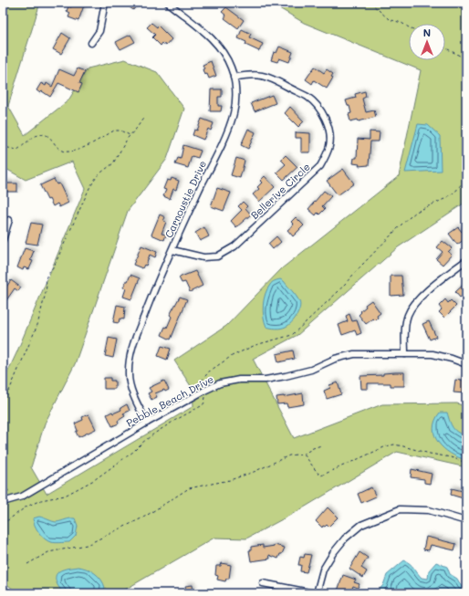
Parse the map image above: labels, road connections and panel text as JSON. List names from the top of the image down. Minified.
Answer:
{"streets":{"street":["Bellerive Circle","Carnoustie Drive","Pebble Beach Drive"]},"crossings":[["Bellerive Circle","Carnoustie Drive"],["Carnoustie Drive","Pebble Beach Drive"]],"north":"top"}
